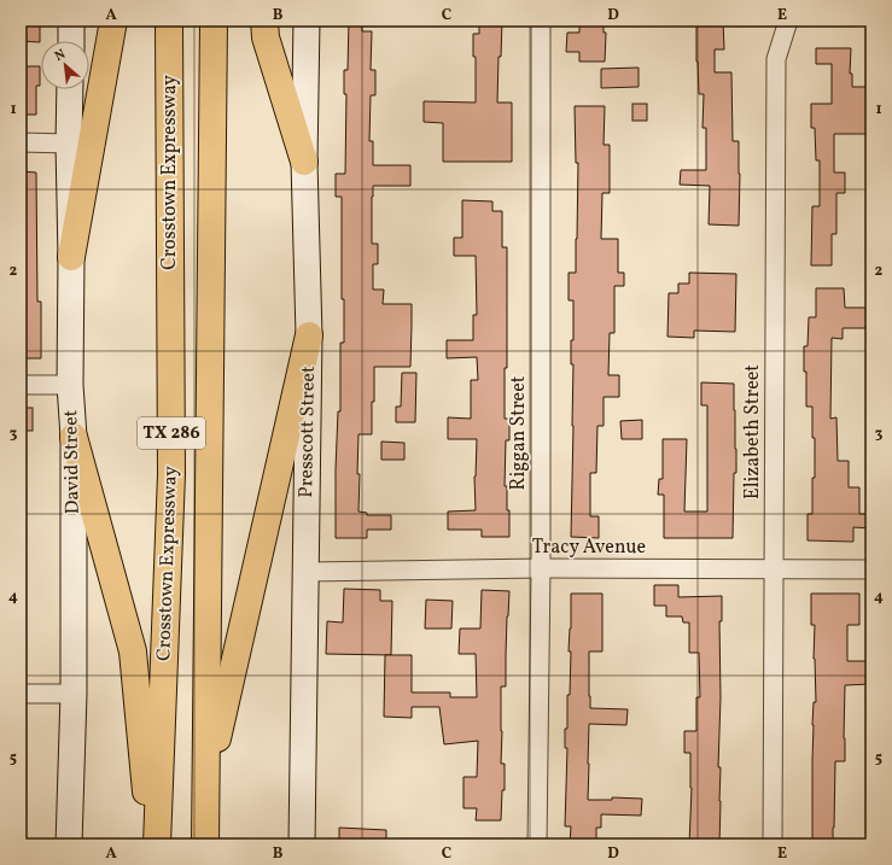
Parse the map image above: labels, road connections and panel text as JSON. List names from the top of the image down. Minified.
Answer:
{"streets":{"highway":["Crosstown Expressway","TX 286"],"main road":["Presscott Street","David Street"],"street":["Elizabeth Street","Riggan Street","Tracy Avenue"]},"crossings":[["Presscott Street","Tracy Avenue"],["Elizabeth Street","Tracy Avenue"],["Riggan Street","Tracy Avenue"]],"north":"top left","grid":{"columns":["A","B","C","D","E"],"rows":["1","2","3","4","5"]}}
